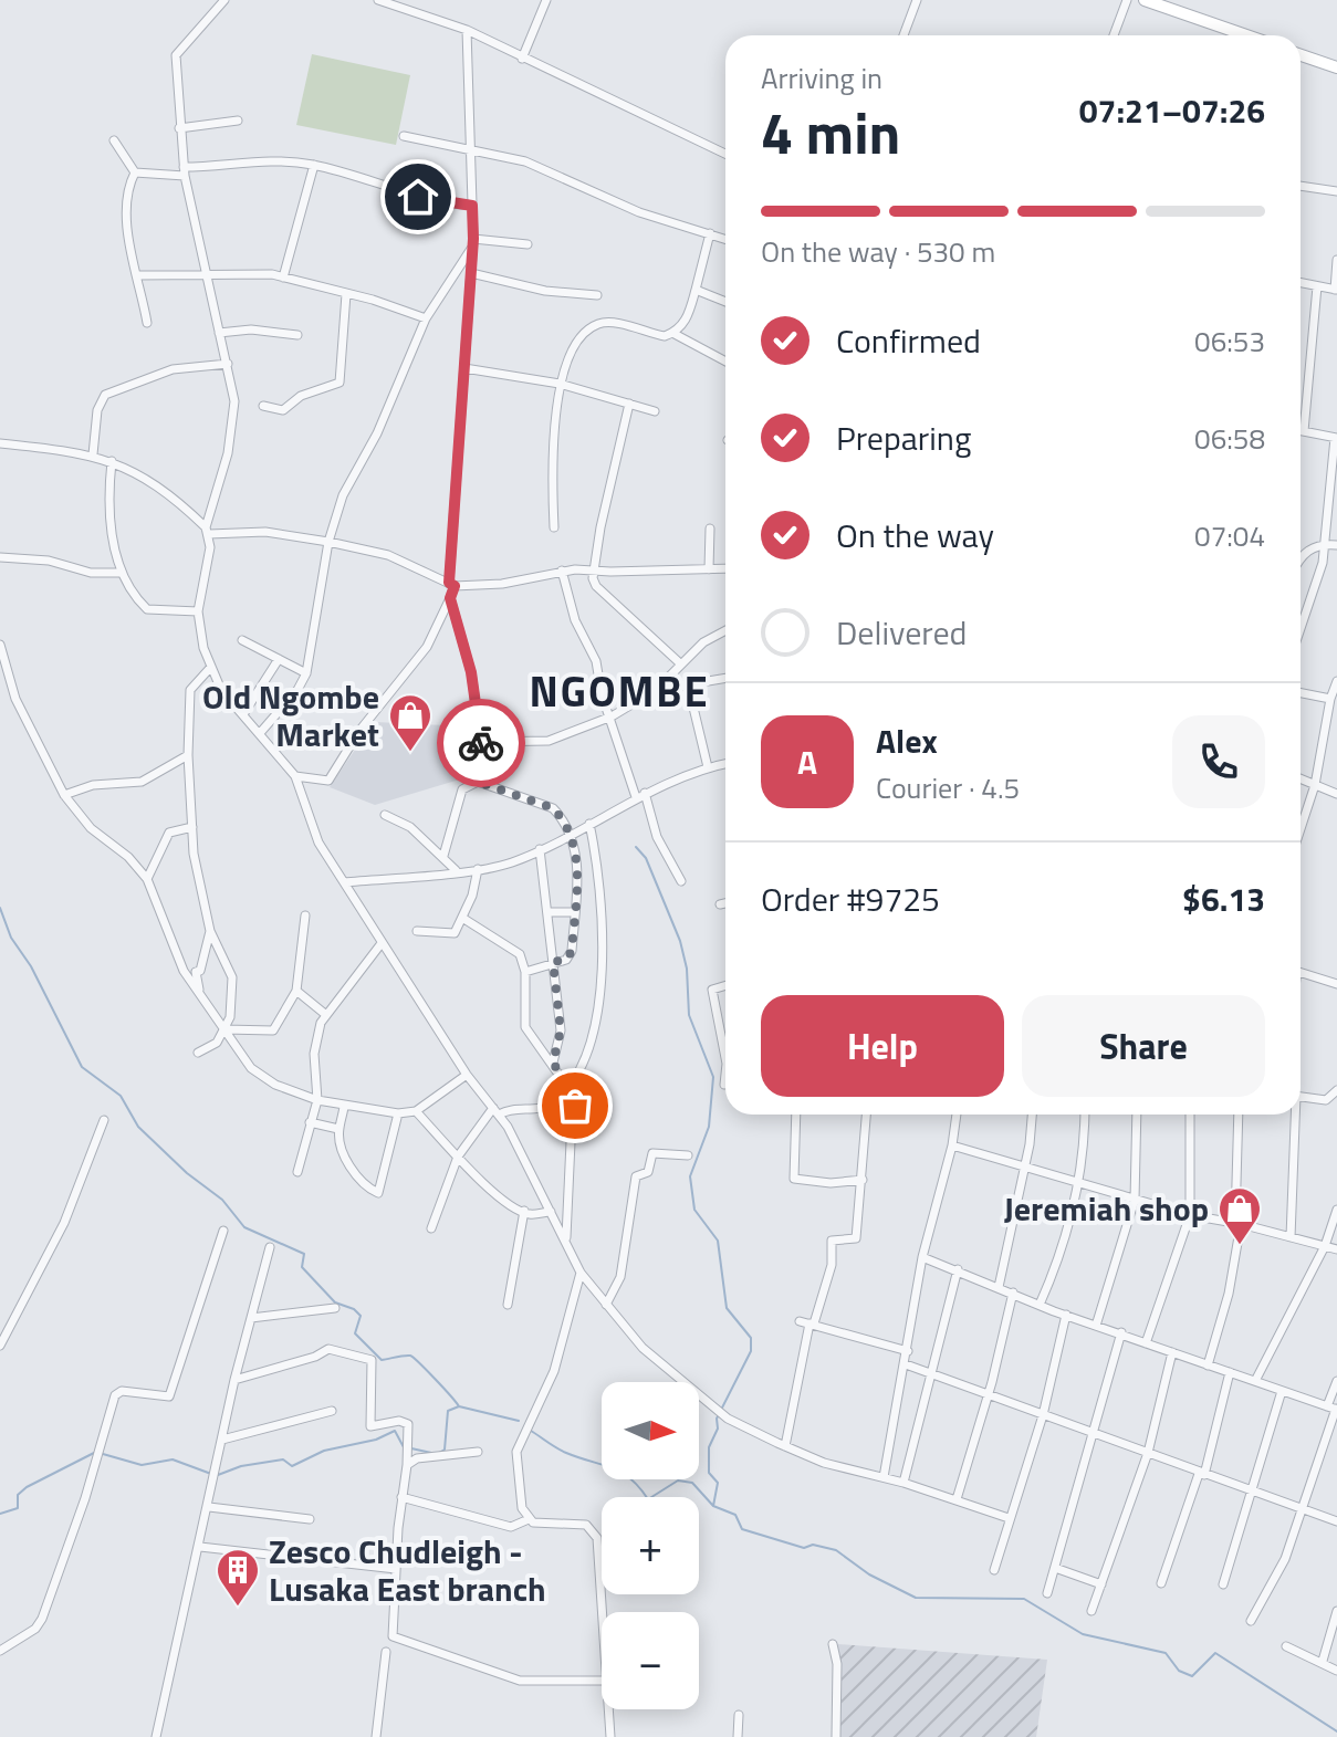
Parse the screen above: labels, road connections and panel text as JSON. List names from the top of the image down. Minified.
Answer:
{"districts":["NGOMBE"],"places":{"shop":["Old Ngombe Market","Jeremiah shop"],"building":["Zesco Chudleigh - Lusaka East branch"]},"north":"right","page":{"heading":["4 min","Arriving in","07:21–07:26"],"panel":["Alex","Courier · 4.5","Order #9725","$6.13"],"bar":"On the way · 530 m","list":[["Confirmed","06:53"],["Preparing","06:58"],["On the way","07:04"],"Delivered"],"round":"A","buttons":["Help","Share"],"map_buttons":["+","−"]}}
